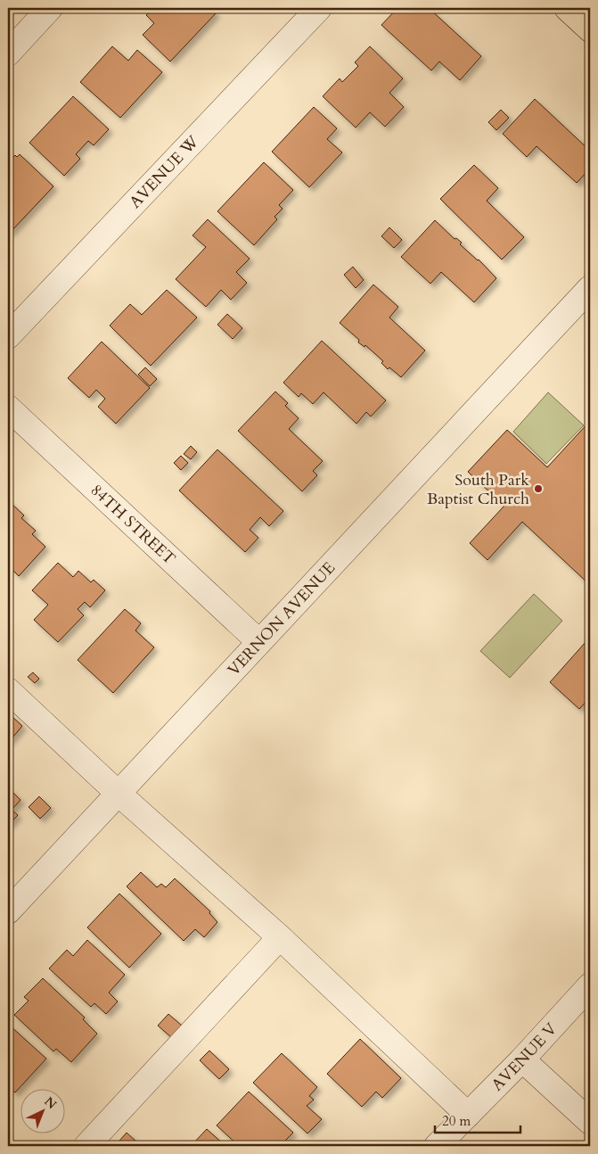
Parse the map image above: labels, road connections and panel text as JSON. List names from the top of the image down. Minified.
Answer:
{"streets":{"street":["AVENUE W","84TH STREET","VERNON AVENUE","AVENUE V"]},"crossings":[["84TH STREET","VERNON AVENUE"]],"places":["South Park Baptist Church"],"scale_bar":"20 m","north":"top right"}
